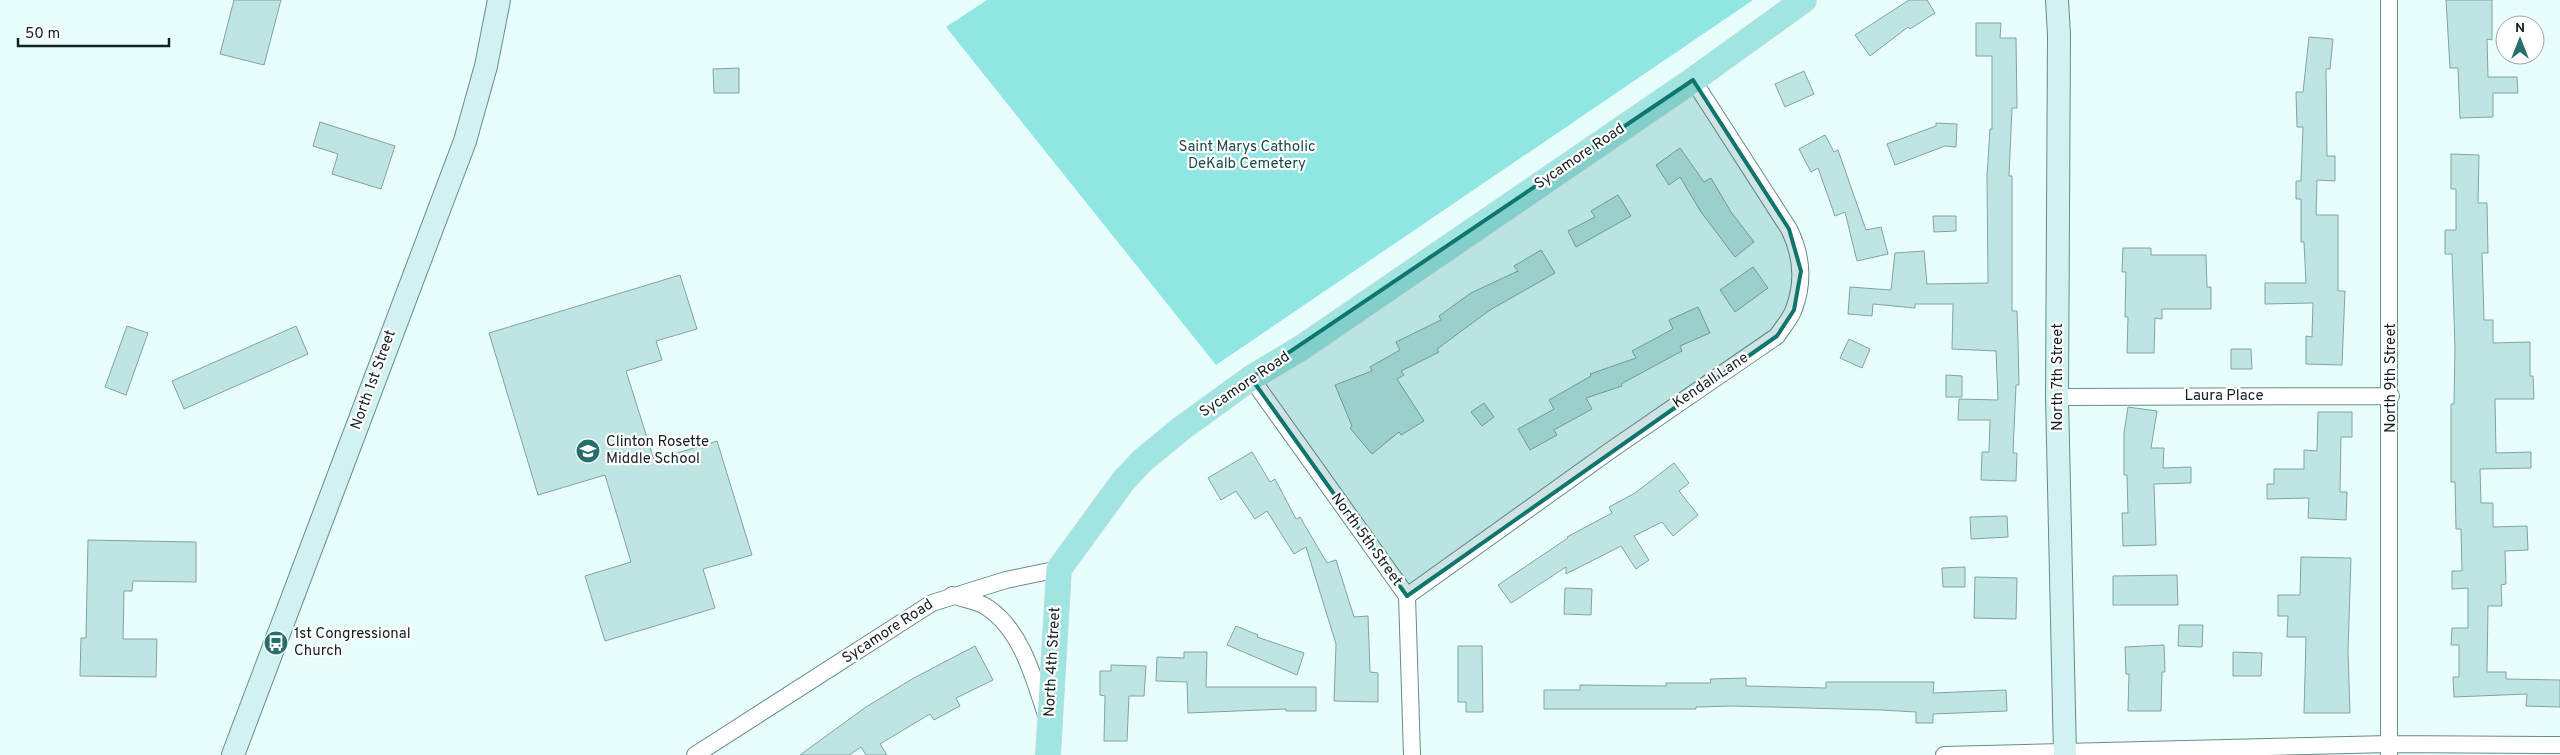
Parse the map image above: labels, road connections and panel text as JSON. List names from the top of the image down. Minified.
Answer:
{"streets":{"main road":["Sycamore Road","North 4th Street"],"street":["North 7th Street","North 9th Street","North 1st Street","Kendall Lane","Laura Place","North 5th Street"]},"crossings":[["Sycamore Road","Kendall Lane"],["Sycamore Road","North 5th Street"],["Sycamore Road","North 4th Street"],["North 7th Street","Laura Place"],["North 9th Street","Laura Place"],["Kendall Lane","North 5th Street"]],"parks":["Saint Marys Catholic DeKalb Cemetery"],"places":{"school or university":["Clinton Rosette Middle School"],"bus stop":["1st Congressional Church"]},"scale_bar":"50 m","north":"top"}
